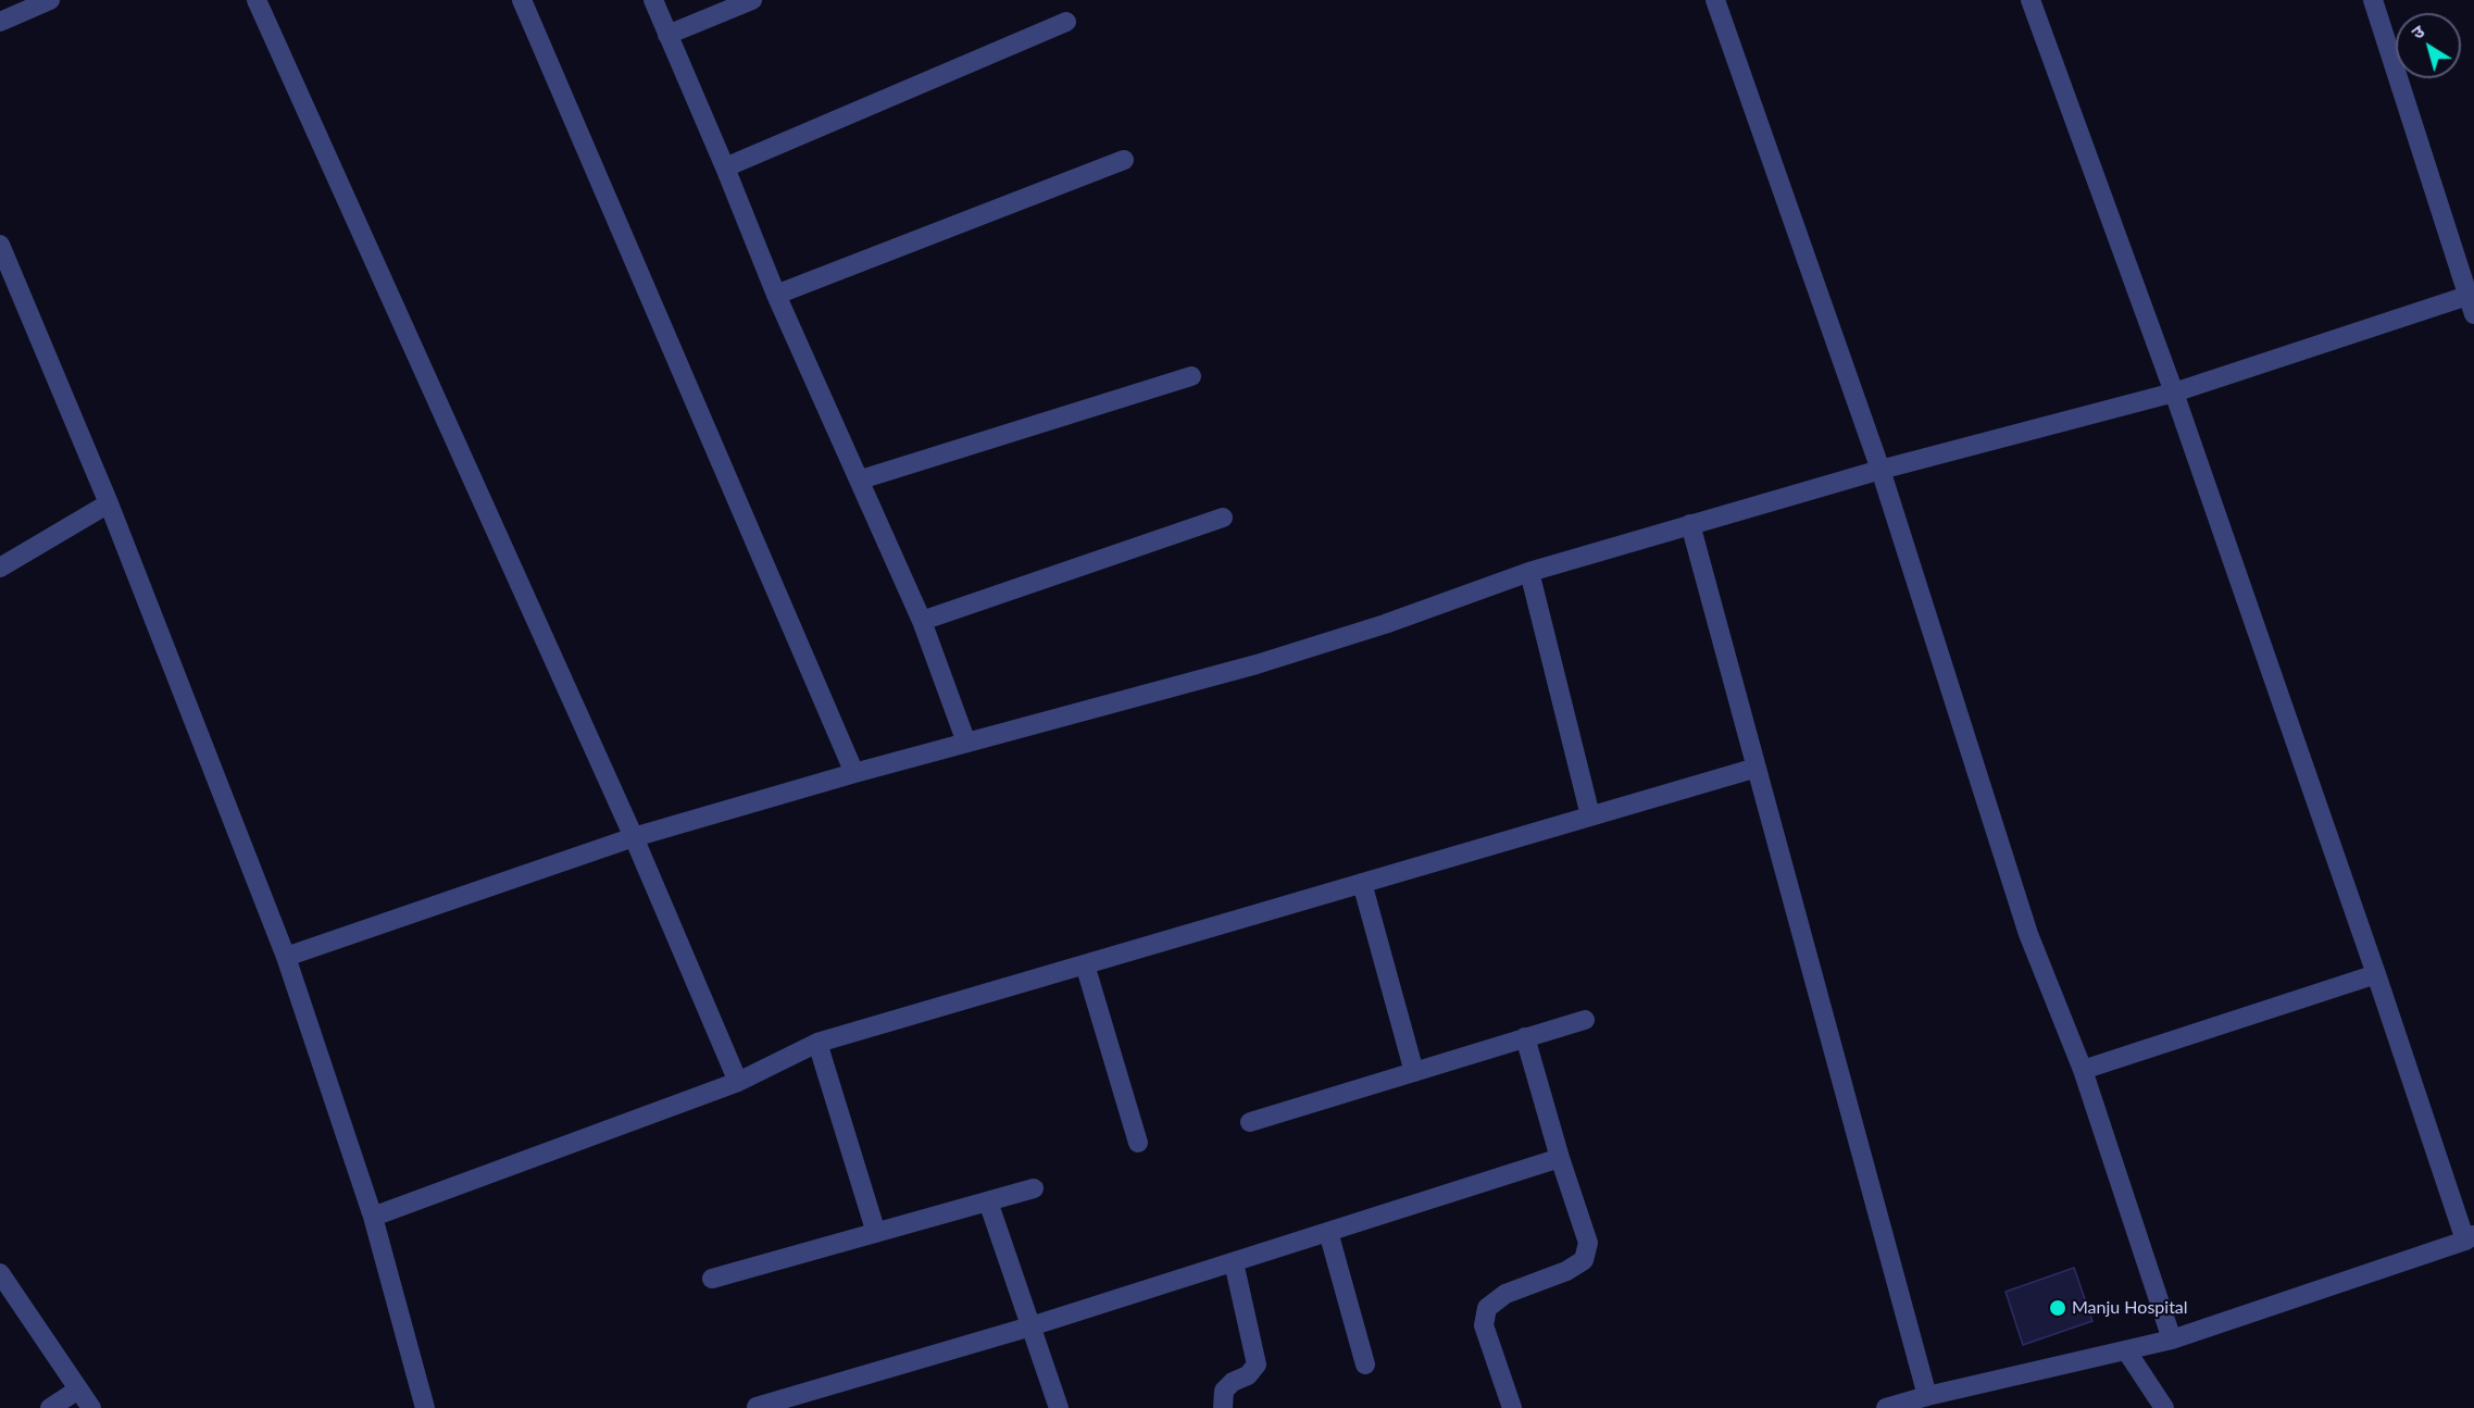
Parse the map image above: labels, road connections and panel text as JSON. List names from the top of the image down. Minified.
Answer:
{"places":["Manju Hospital"],"north":"top left"}
